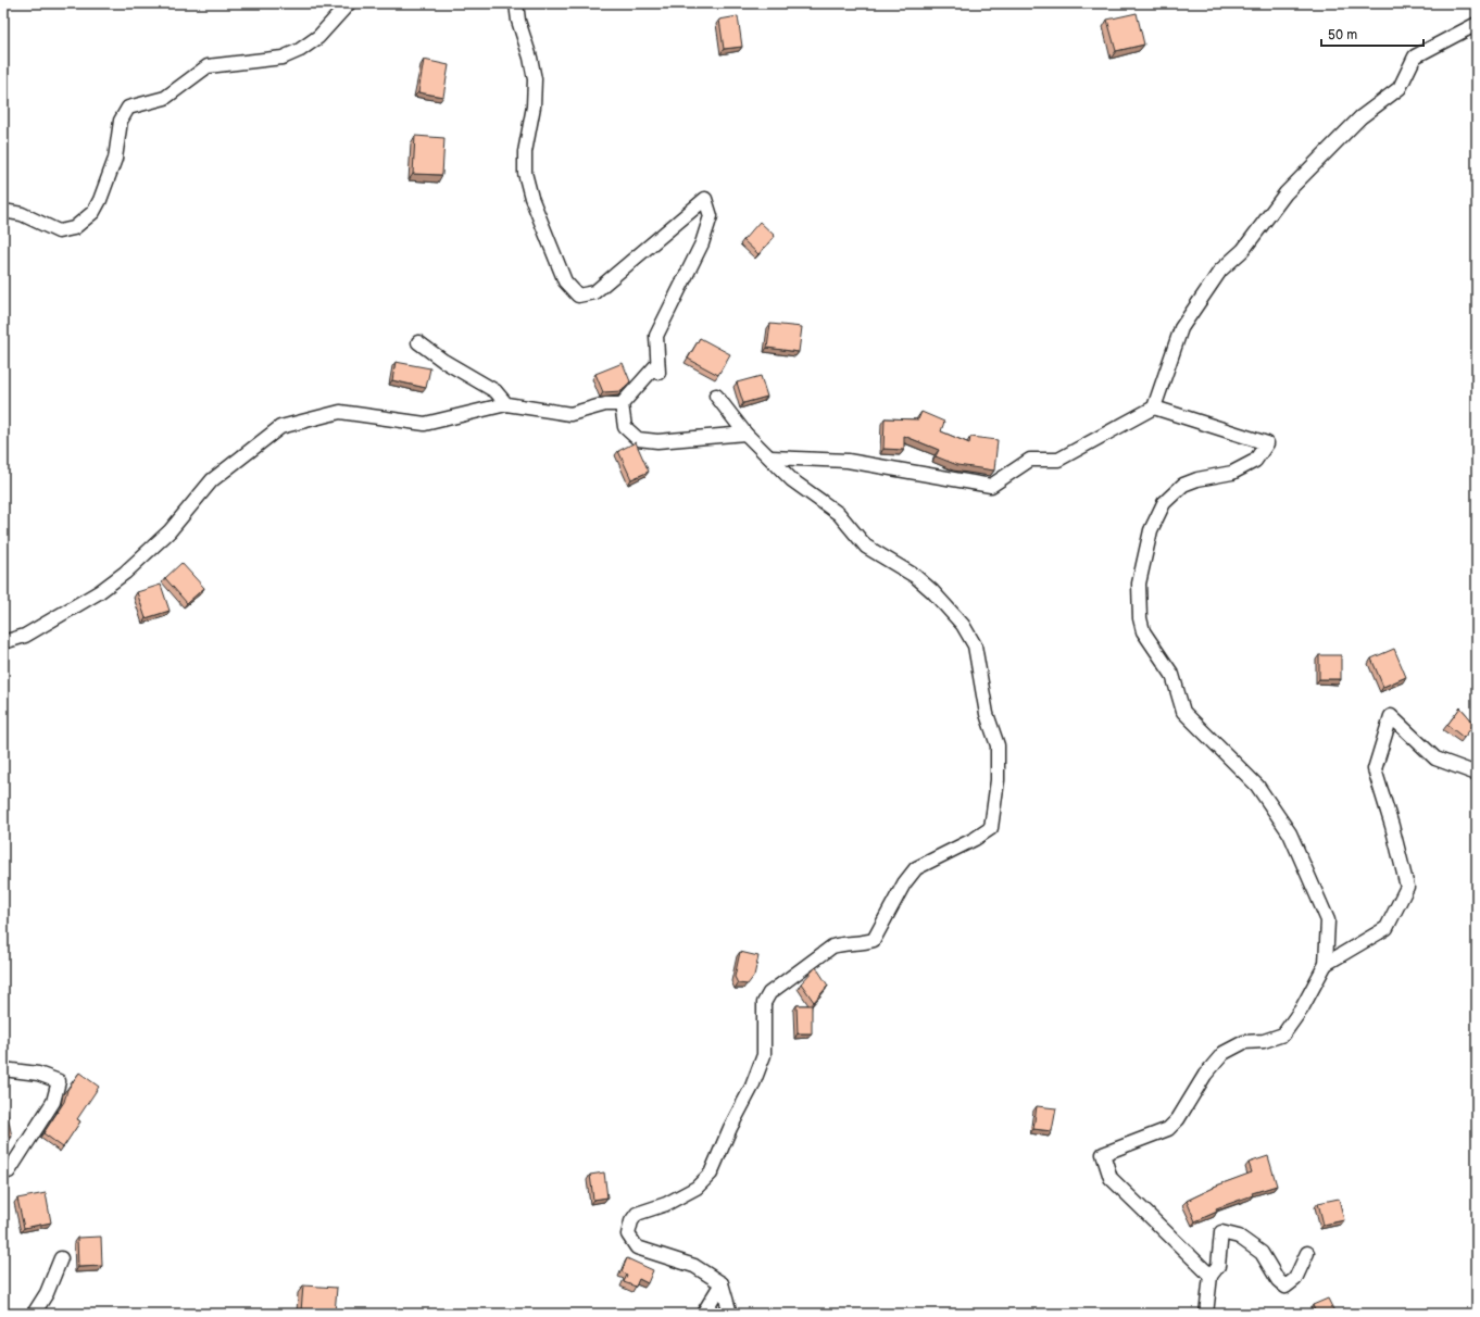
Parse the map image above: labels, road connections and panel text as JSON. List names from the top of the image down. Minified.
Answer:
{"scale_bar":"50 m"}
